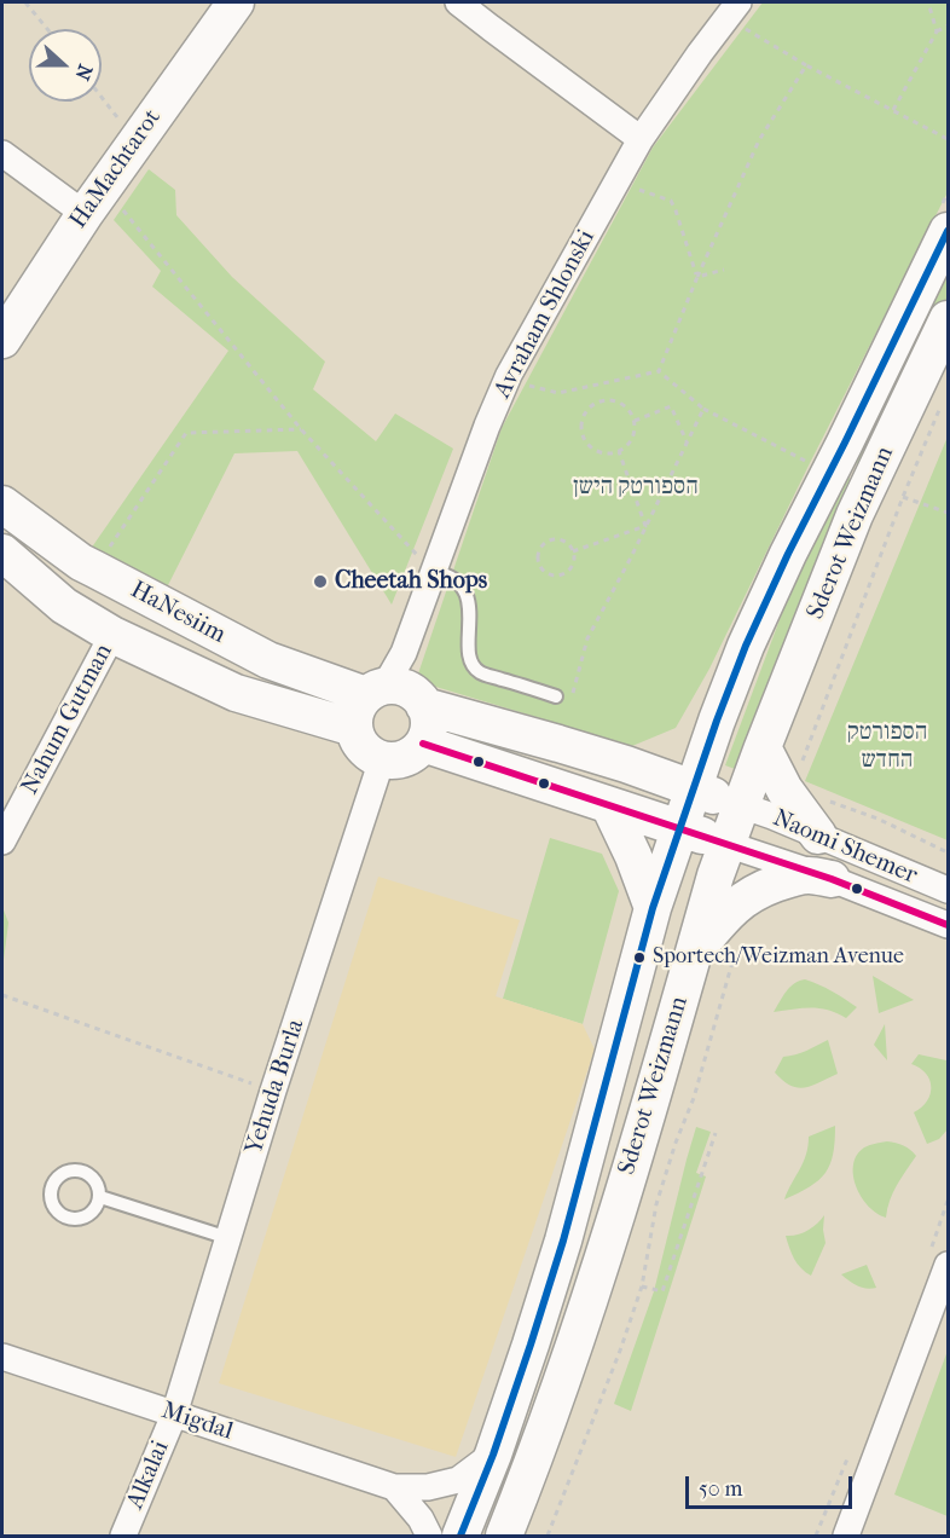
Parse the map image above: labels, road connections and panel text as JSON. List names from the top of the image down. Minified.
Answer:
{"streets":{"main road":["HaMachtarot","Sderot Weizmann","HaNesiim"],"street":["Avraham Shlonski","Nahum Gutman","Naomi Shemer","Yehuda Burla","Migdal","Alkalai"]},"crossings":[["Avraham Shlonski","HaNesiim"],["Avraham Shlonski","Yehuda Burla"],["Sderot Weizmann","HaNesiim"],["Sderot Weizmann","Naomi Shemer"],["Sderot Weizmann","Migdal"],["HaNesiim","Nahum Gutman"],["HaNesiim","Naomi Shemer"],["HaNesiim","Yehuda Burla"],["Yehuda Burla","Migdal"],["Yehuda Burla","Alkalai"],["Migdal","Alkalai"]],"parks":["הספורטק הישן","הספורטק החדש"],"places":["Cheetah Shops","Sportech/Weizman Avenue"],"scale_bar":"50 m","north":"right"}
